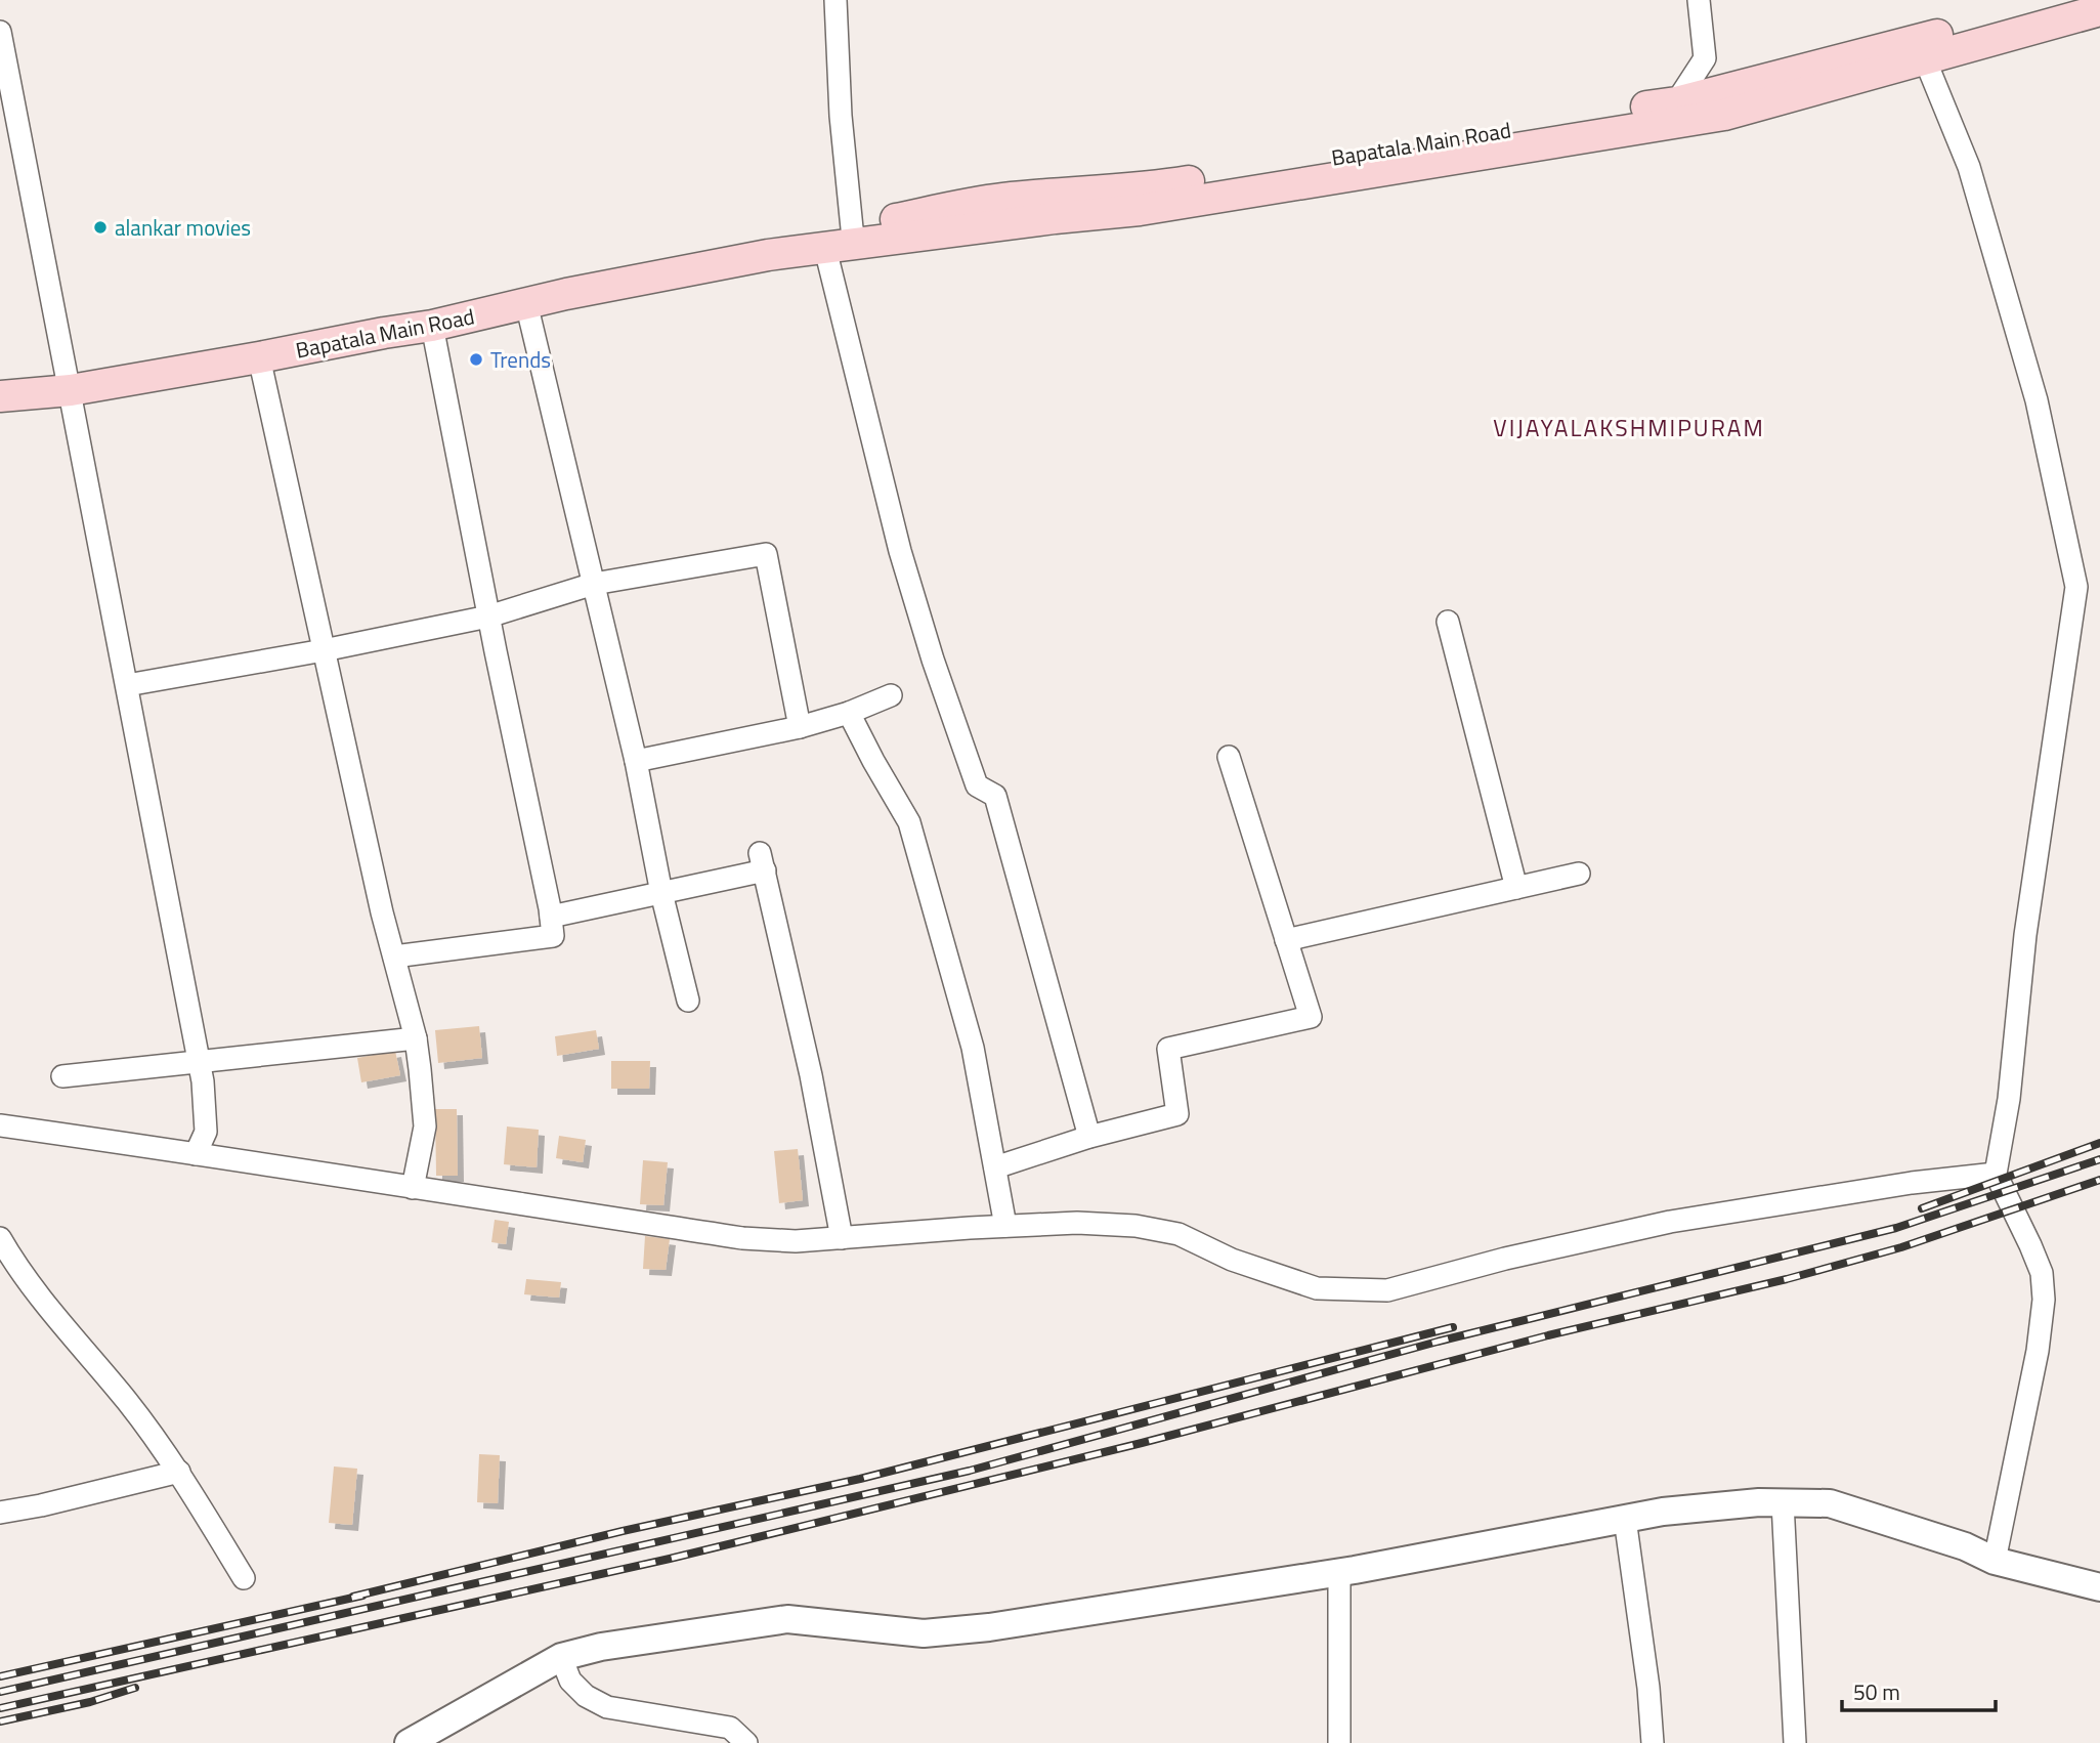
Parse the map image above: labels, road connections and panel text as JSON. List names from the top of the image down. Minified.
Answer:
{"streets":{"main road":["Bapatala Main Road"]},"districts":["VIJAYALAKSHMIPURAM"],"places":["alankar movies","Trends"],"scale_bar":"50 m"}
